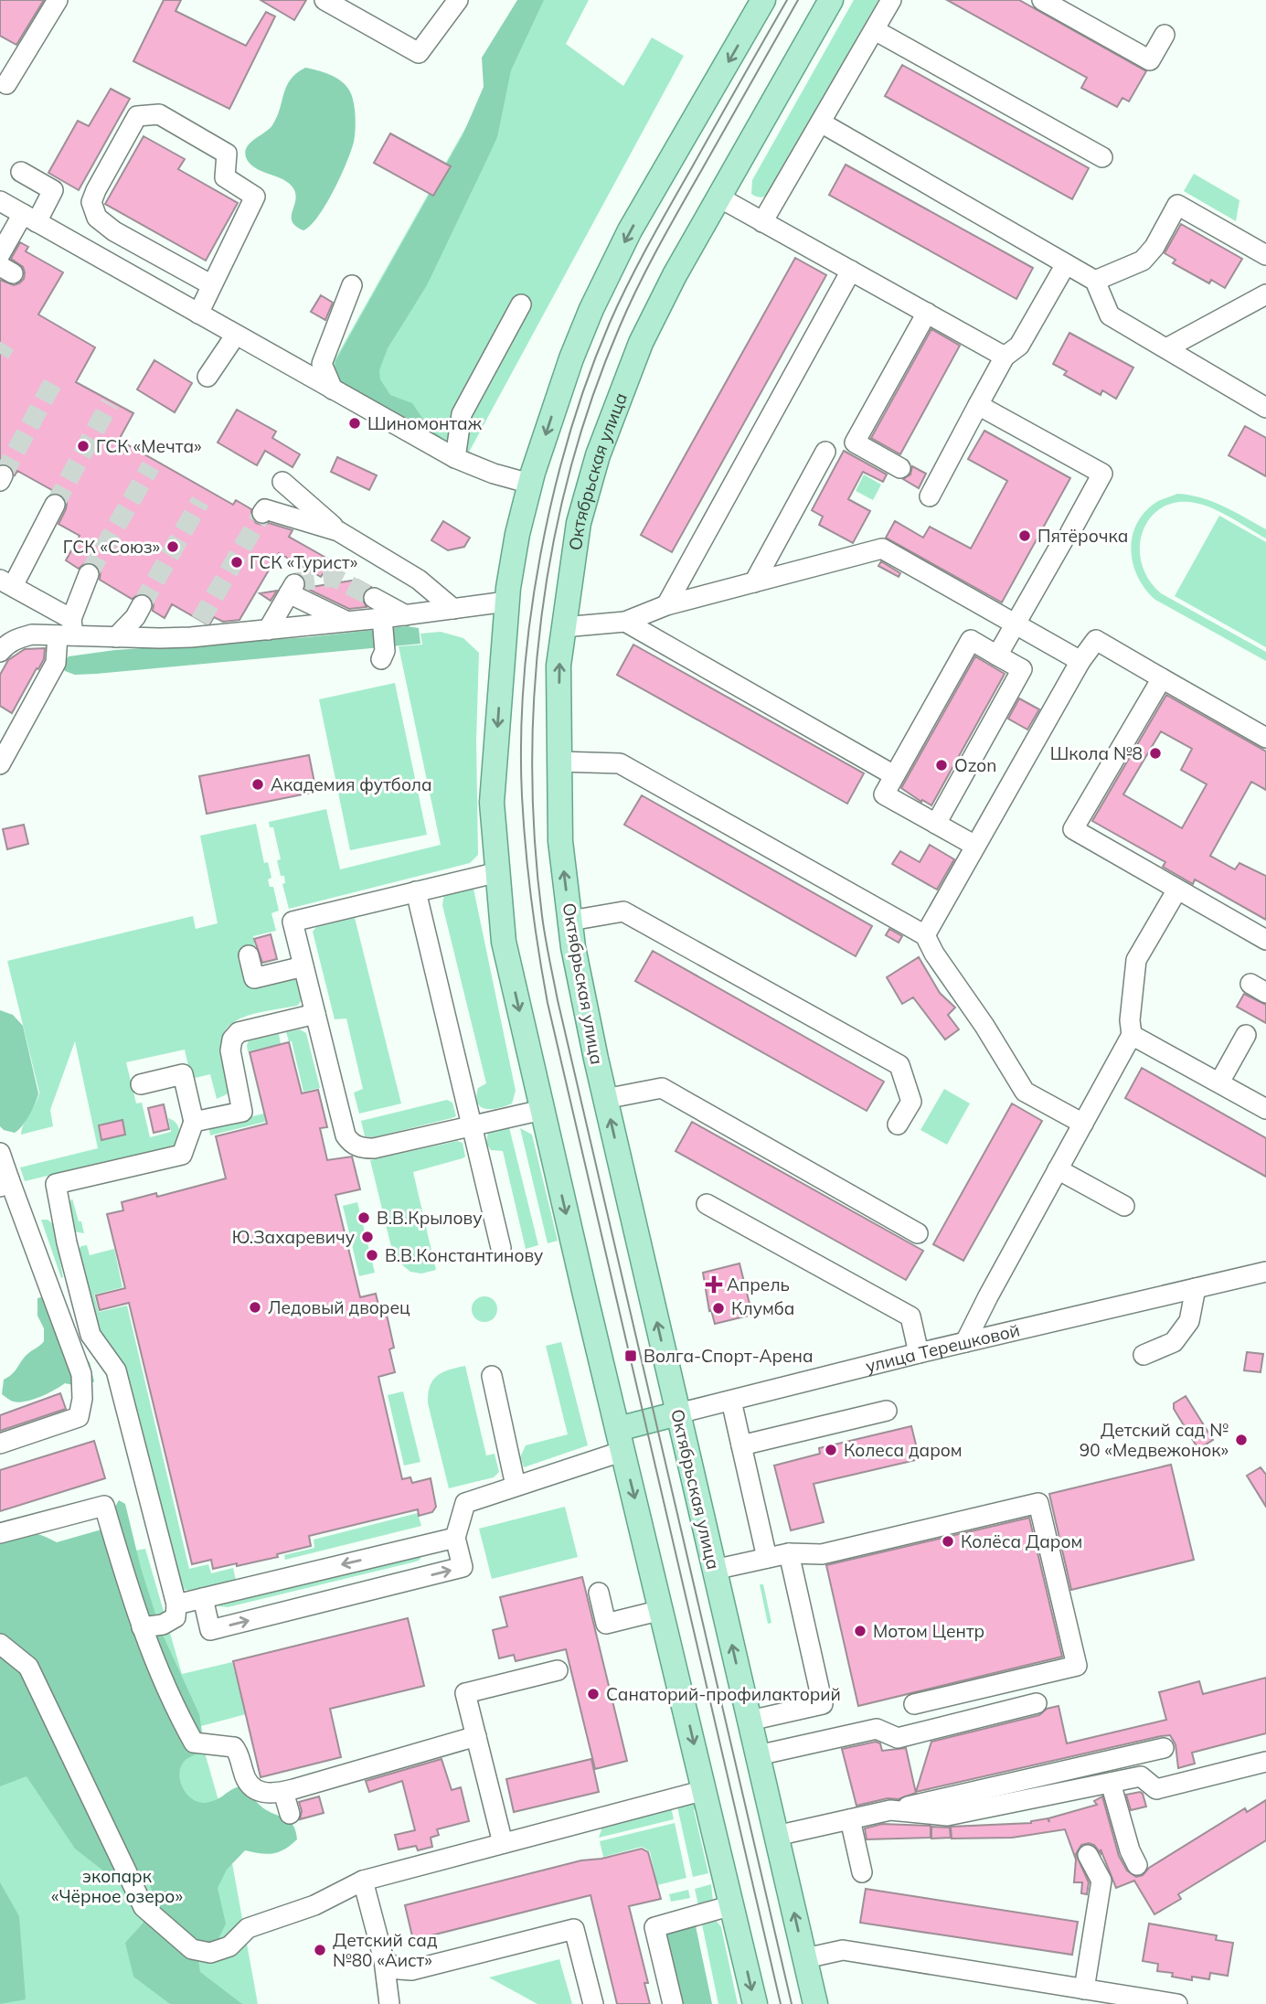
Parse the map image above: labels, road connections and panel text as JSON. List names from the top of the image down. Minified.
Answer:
{"streets":{"main road":["Октябрьская улица","улица Терешковой"]},"crossings":[["Октябрьская улица","улица Терешковой"]],"parks":["экопарк «Чёрное озеро»"],"places":{"other":["Шиномонтаж","ГСК «Мечта»","Пятёрочка","ГСК «Союз»","ГСК «Турист»","Школа №8","Ozon","Академия футбола","В.В.Крылову","Ю.Захаревичу","В.В.Константинову","Ледовый дворец","Клумба","Детский сад № 90 «Медвежонок»","Колеса даром","Колёса Даром","Мотом Центр","Санаторий-профилакторий","Детский сад №80 «Аист»"],"health":["Апрель"],"transit":["Волга-Спорт-Арена"]}}
